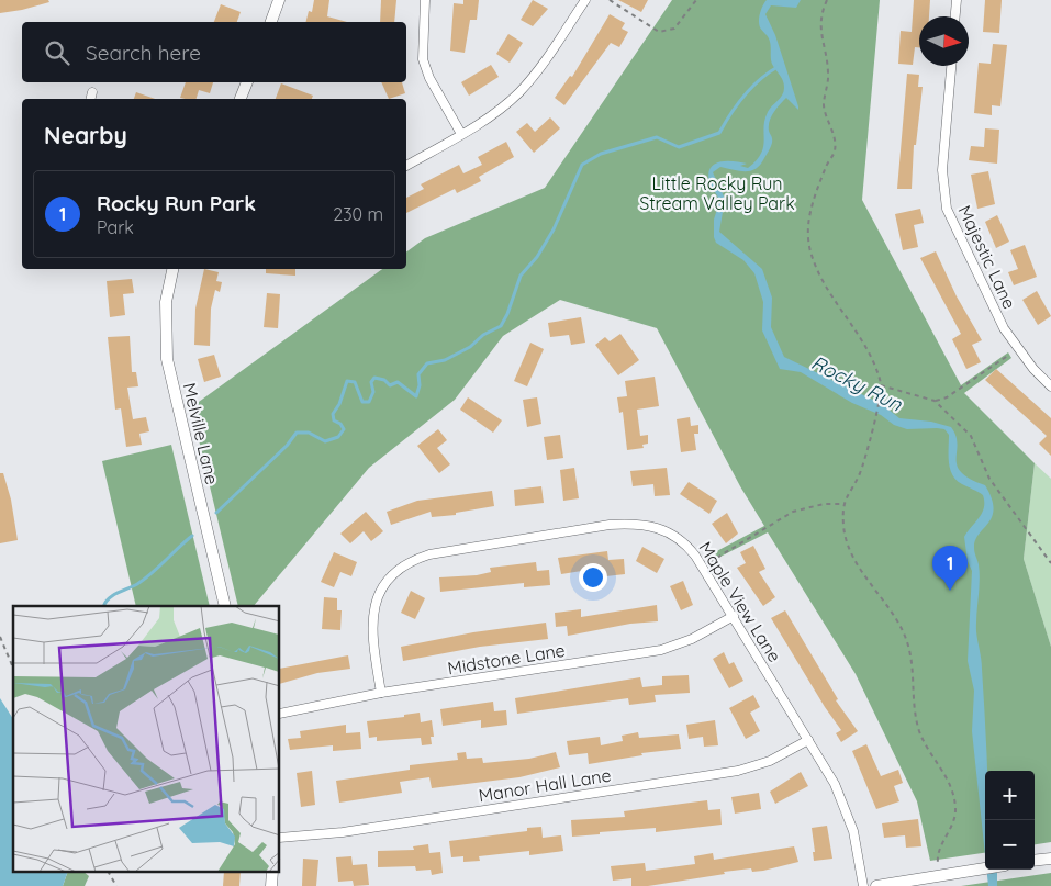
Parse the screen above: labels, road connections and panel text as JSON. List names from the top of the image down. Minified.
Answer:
{"streets":{"street":["Majestic Lane","Melville Lane","Maple View Lane","Midstone Lane","Manor Hall Lane"]},"crossings":[["Maple View Lane","Midstone Lane"],["Maple View Lane","Manor Hall Lane"]],"water":["Rocky Run"],"parks":["Little Rocky Run Stream Valley Park"],"north":"right","page":{"search":"Search here","heading":"Nearby","list":[{"mark":"1","name":"Rocky Run Park","note":"Park","value":"230 m"}],"pins":"1","map_buttons":["+","−"]}}
